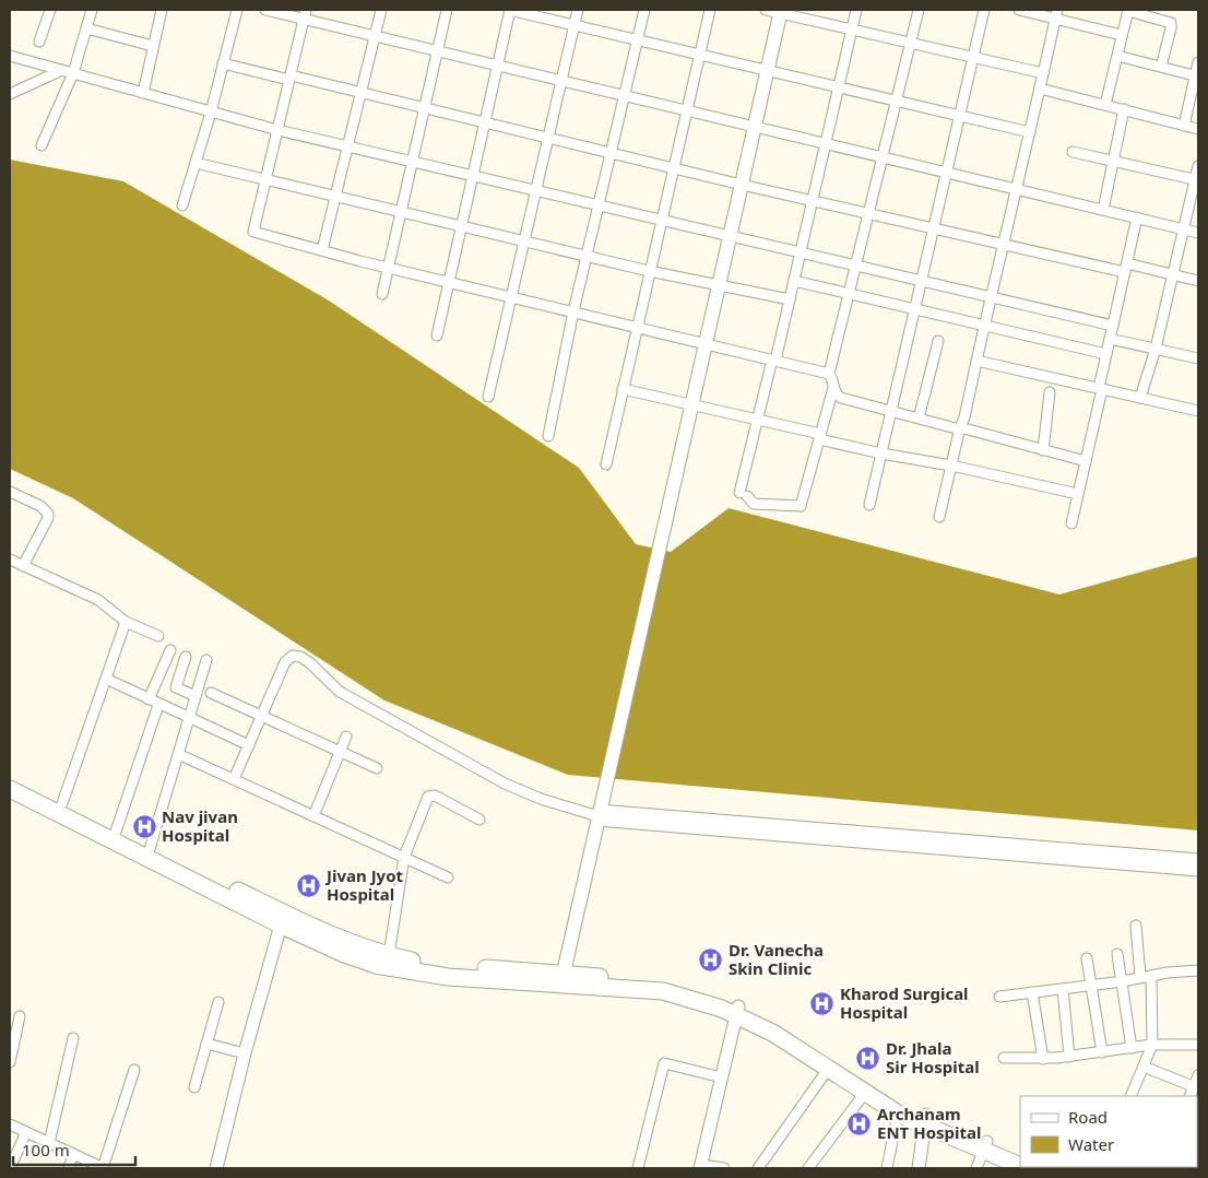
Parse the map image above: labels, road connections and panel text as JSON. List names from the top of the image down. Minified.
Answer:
{"places":{"hospital":["Nav jivan Hospital","Jivan Jyot Hospital","Dr. Vanecha Skin Clinic","Kharod Surgical Hospital","Dr. Jhala Sir Hospital","Archanam ENT Hospital"]},"legend":["Road","Water"],"scale_bar":"100 m"}
